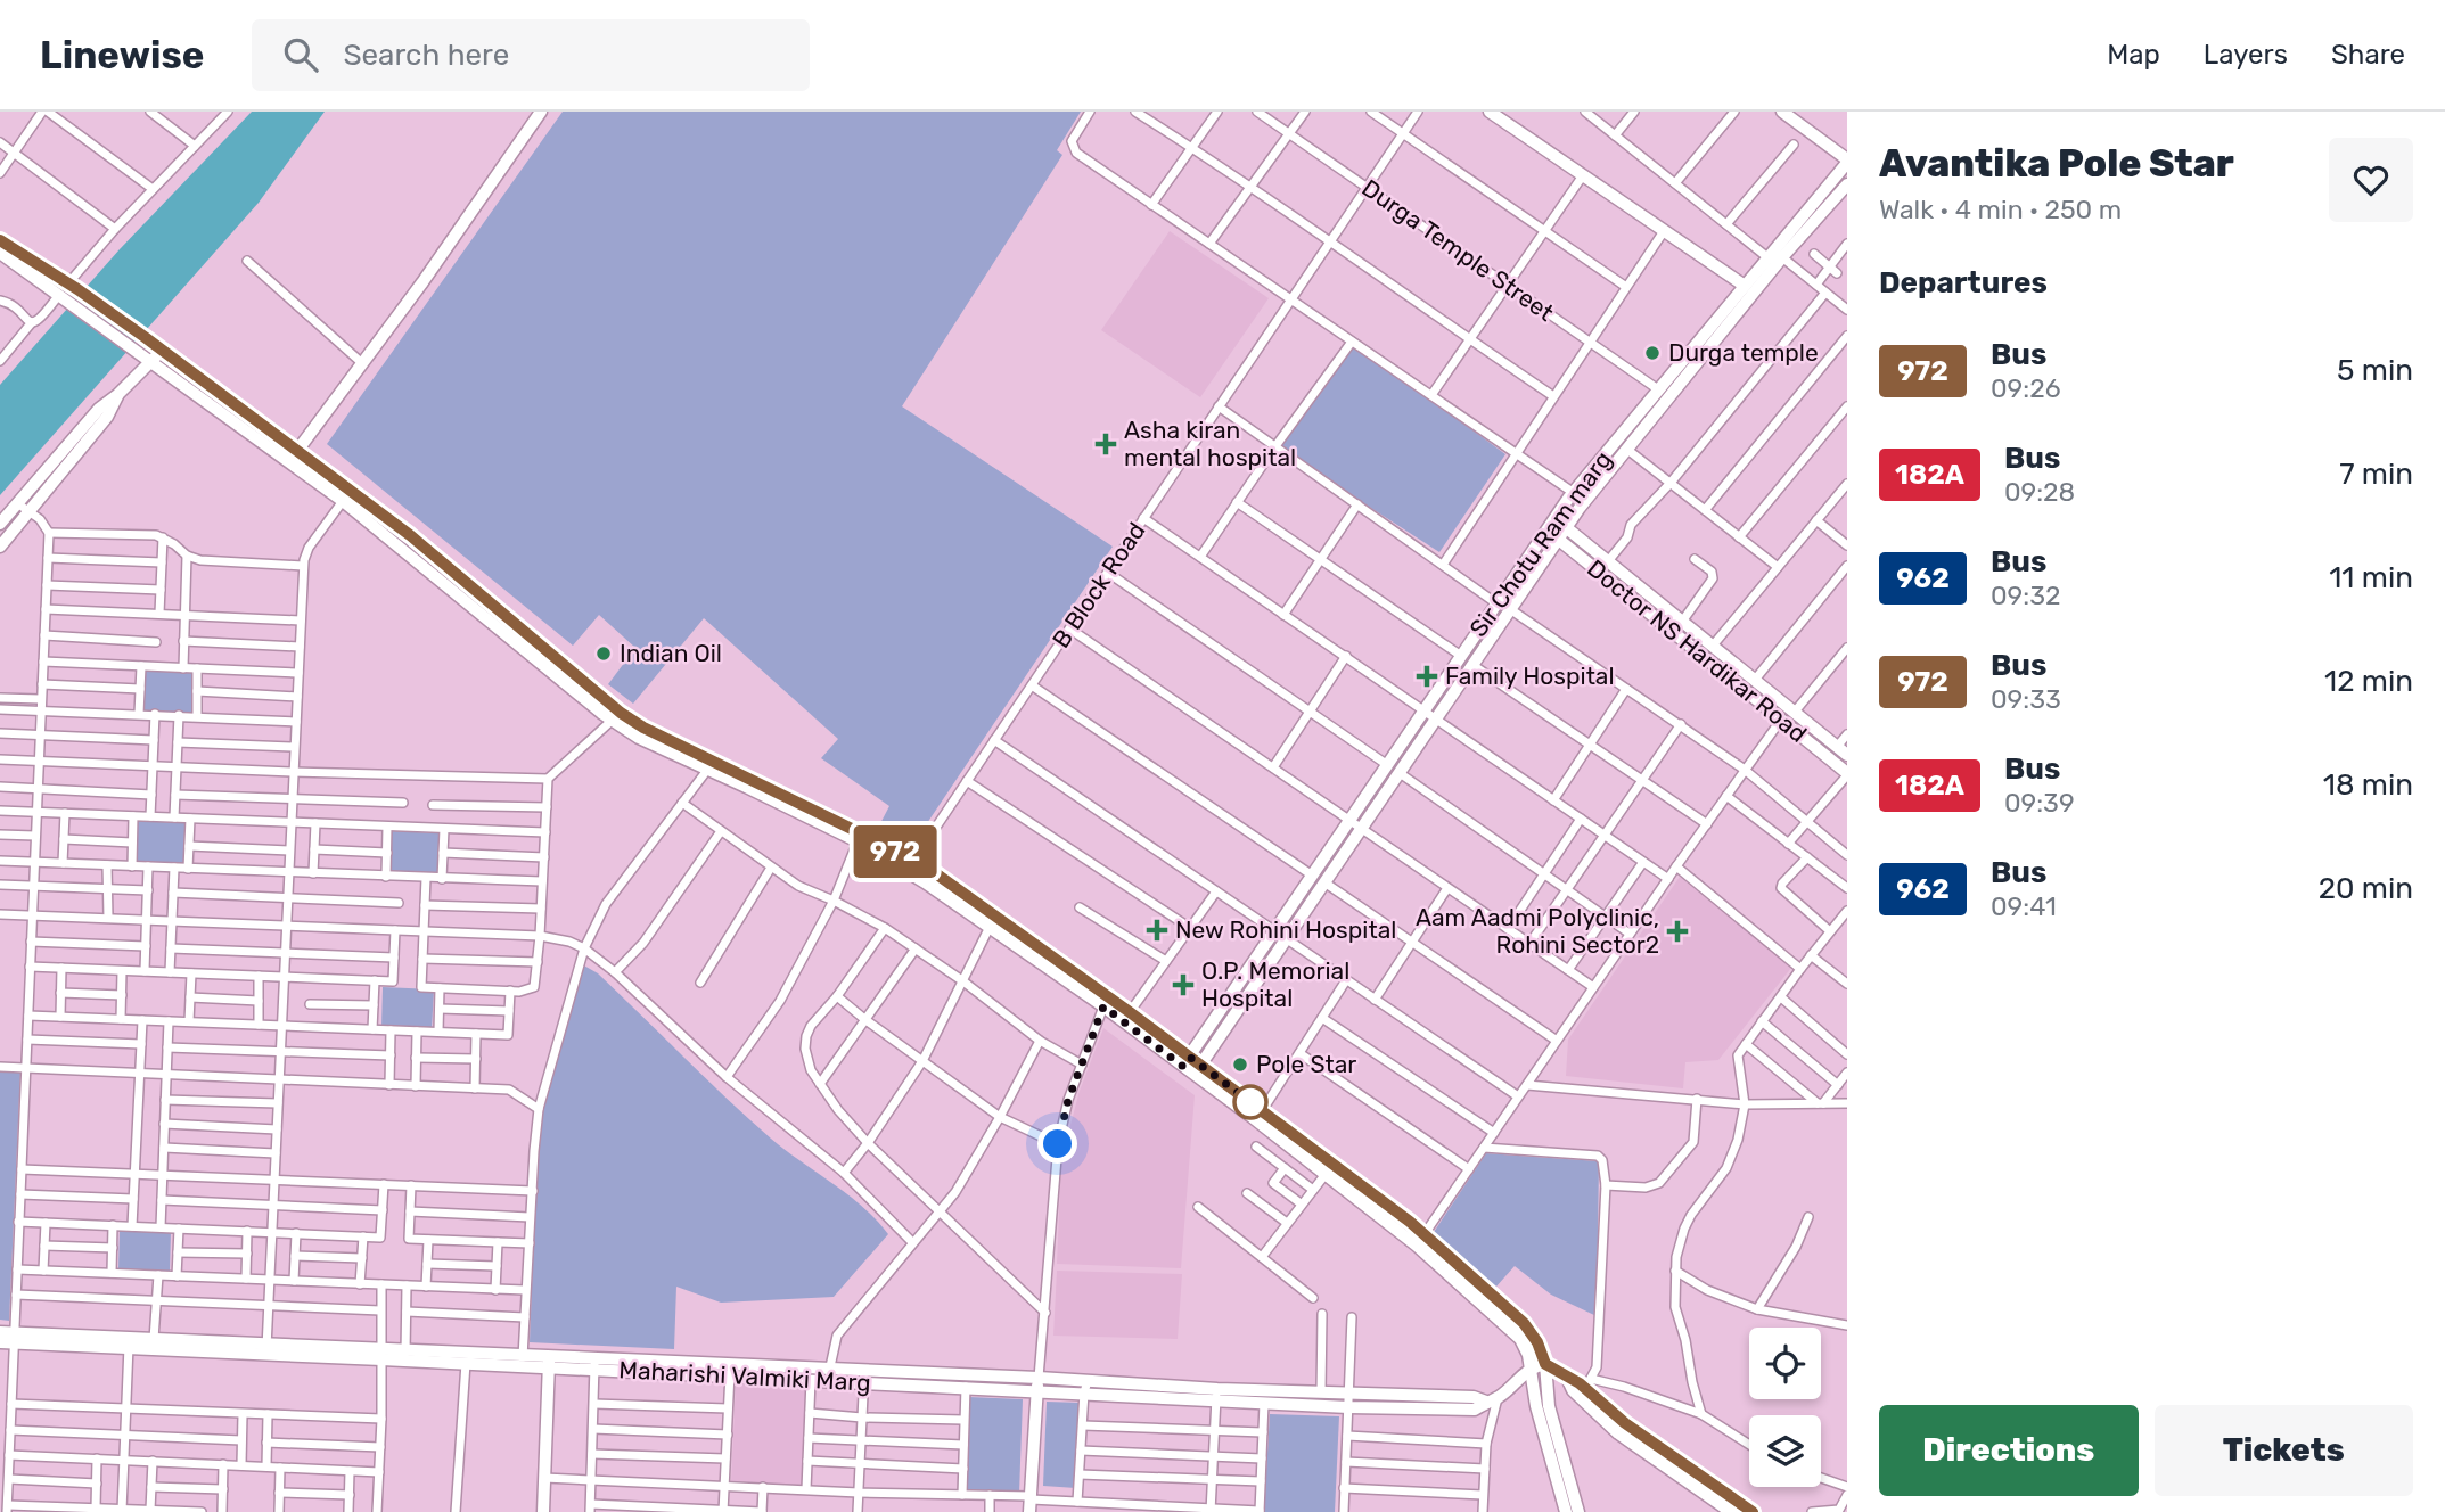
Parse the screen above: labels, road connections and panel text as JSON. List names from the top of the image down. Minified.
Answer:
{"streets":{"street":["Durga Temple Street","Sir Chotu Ram marg","B Block Road","Doctor NS Hardikar Road","Maharishi Valmiki Marg"]},"crossings":[["Durga Temple Street","Sir Chotu Ram marg"],["Durga Temple Street","B Block Road"],["Sir Chotu Ram marg","Doctor NS Hardikar Road"]],"places":{"other":["Durga temple","Indian Oil","Pole Star"],"health":["Asha kiran mental hospital","Family Hospital","New Rohini Hospital","Aam Aadmi Polyclinic, Rohini Sector2","O.P. Memorial Hospital"]},"lines":["bus line 972"],"page":{"header":"Linewise","search":"Search here","nav":["Map","Layers","Share"],"on_map":"972","heading":[["Avantika Pole Star","Walk · 4 min · 250 m"],"Departures"],"list":[{"mark":"972","name":"Bus","note":"09:26","value":"5 min"},{"mark":"182A","name":"Bus","note":"09:28","value":"7 min"},{"mark":"962","name":"Bus","note":"09:32","value":"11 min"},{"mark":"972","name":"Bus","note":"09:33","value":"12 min"},{"mark":"182A","name":"Bus","note":"09:39","value":"18 min"},{"mark":"962","name":"Bus","note":"09:41","value":"20 min"}],"buttons":["Directions","Tickets"]}}
